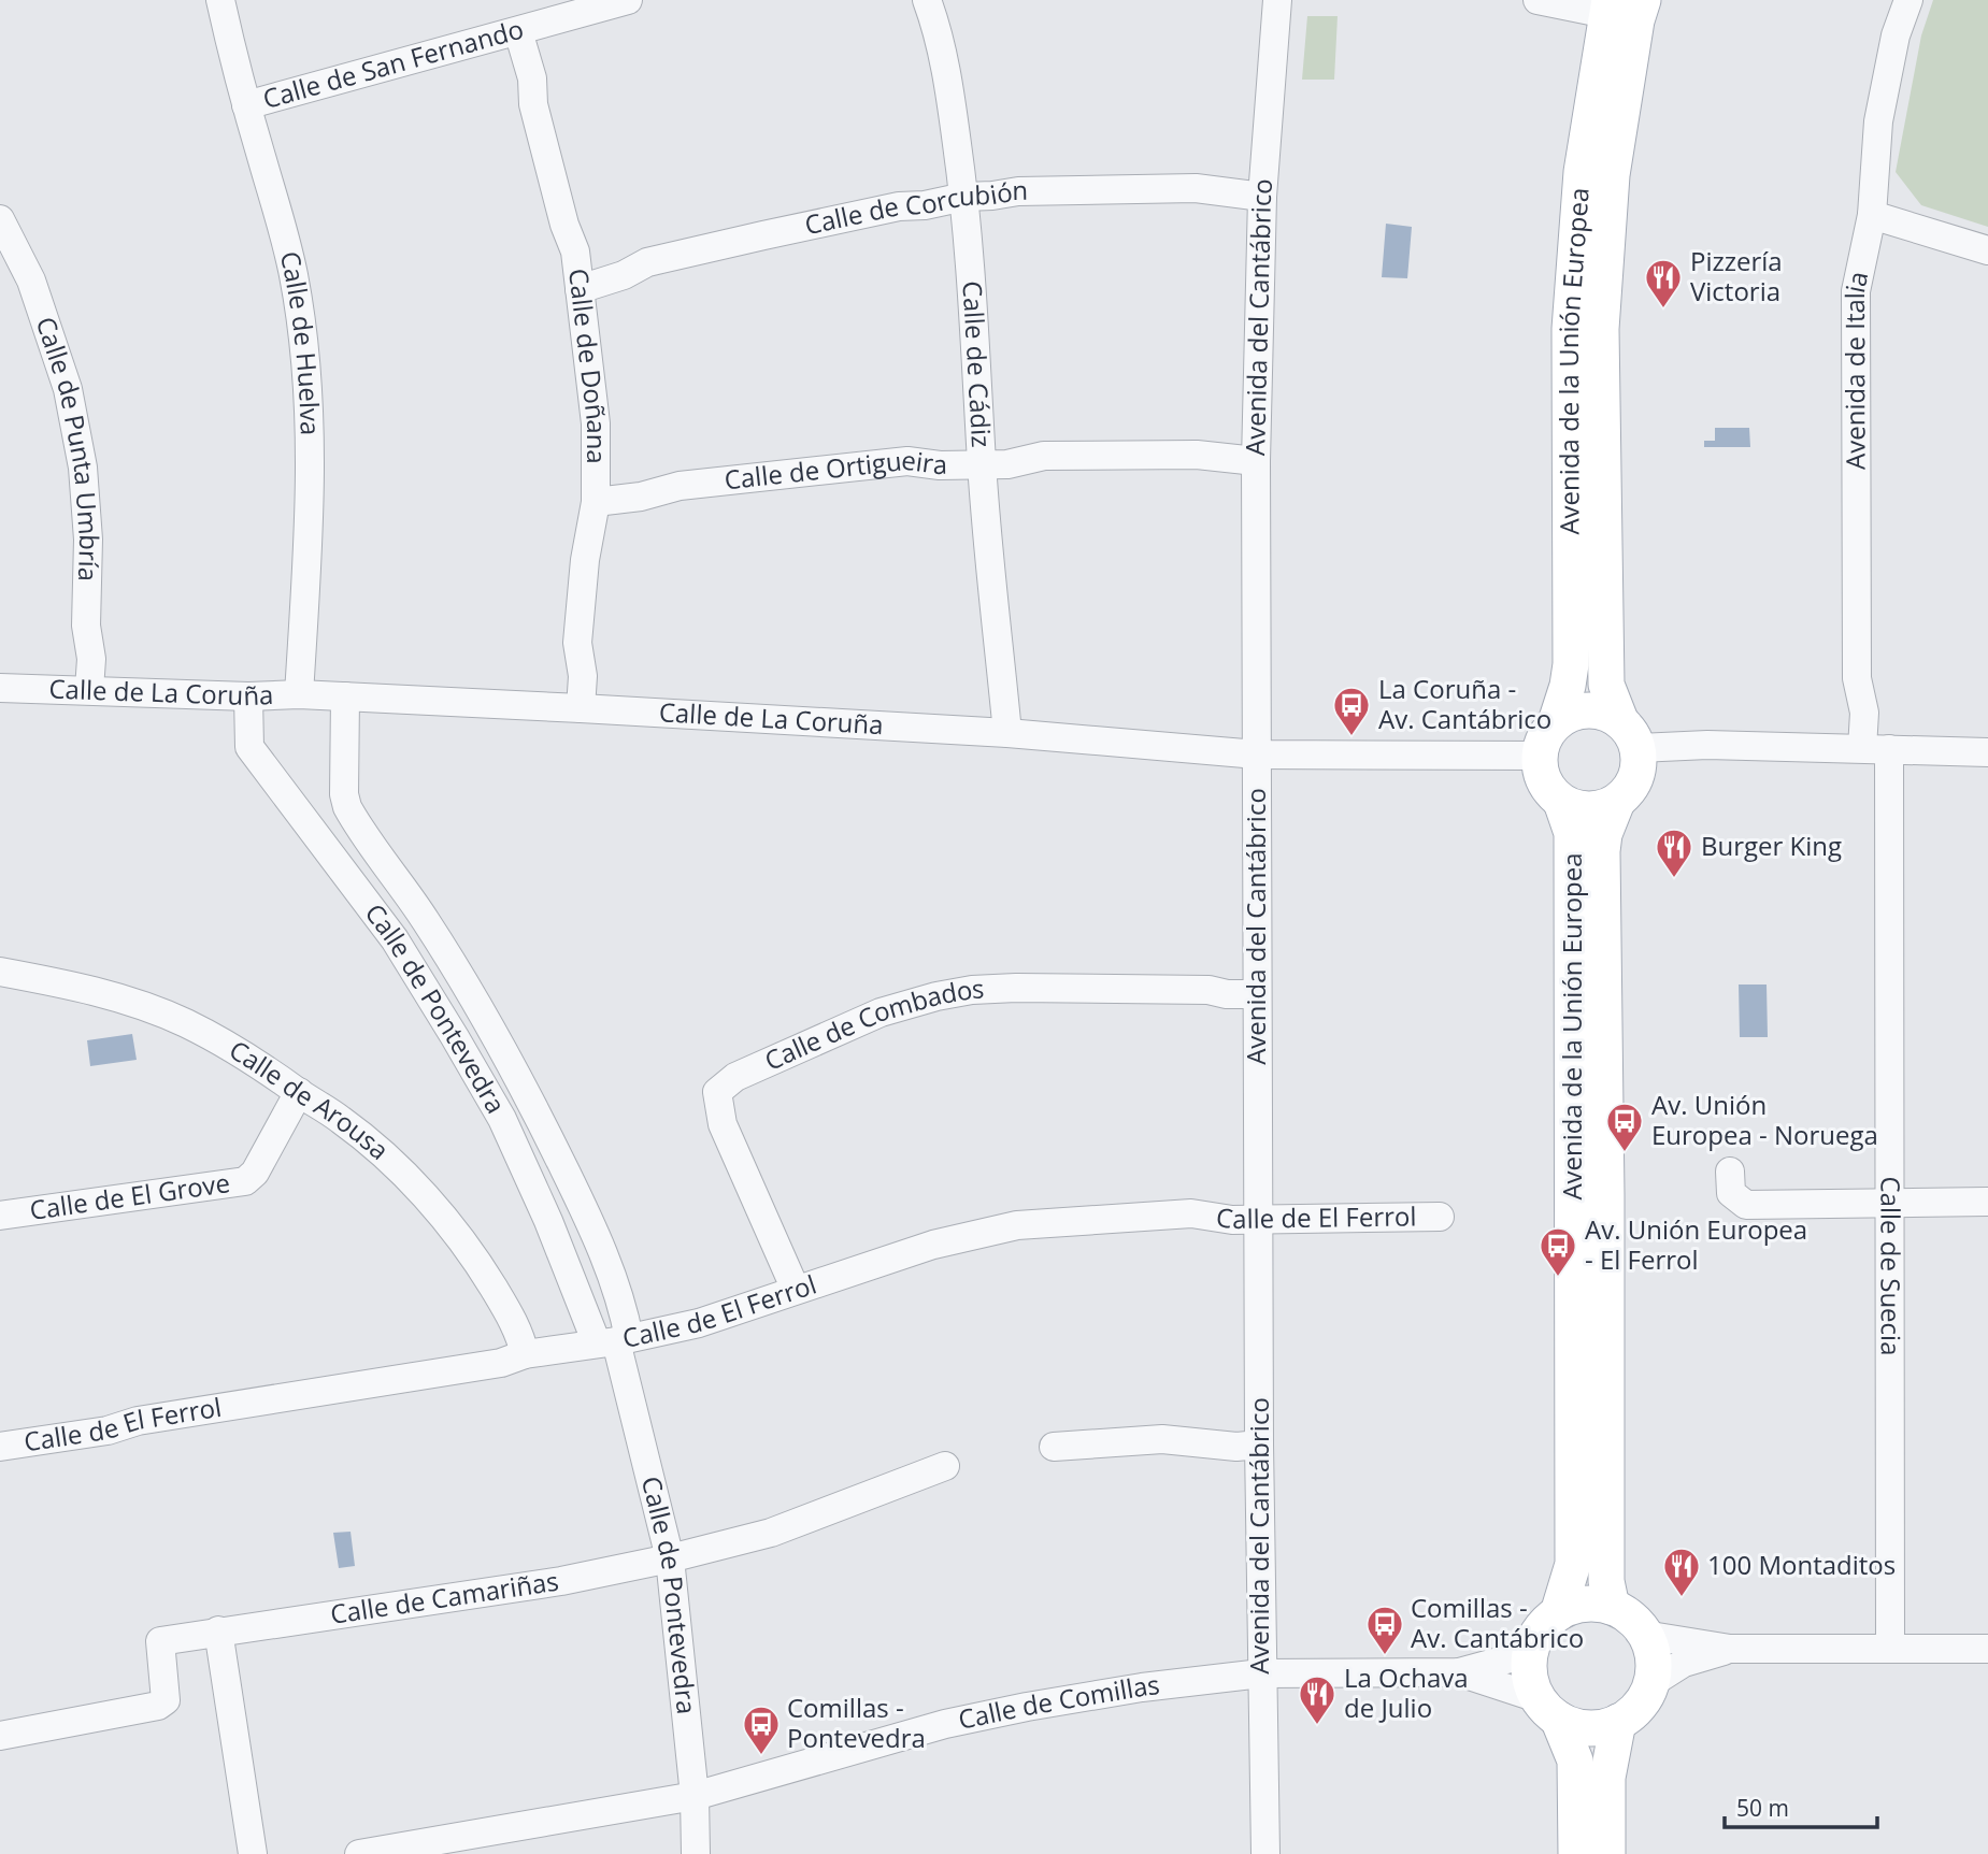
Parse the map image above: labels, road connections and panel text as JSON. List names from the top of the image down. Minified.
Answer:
{"streets":{"main road":["Avenida de la Unión Europea"],"street":["Calle de San Fernando","Calle de Corcubión","Avenida del Cantábrico","Calle de Huelva","Calle de Cádiz","Calle de Doñana","Avenida de Italia","Calle de Punta Umbría","Calle de Ortigueira","Calle de La Coruña","Calle de Pontevedra","Calle de Combados","Calle de Arousa","Calle de El Grove","Calle de El Ferrol","Calle de Suecia","Calle de Camariñas","Calle de Comillas"]},"crossings":[["Calle de San Fernando","Calle de Huelva"],["Calle de San Fernando","Calle de Doñana"],["Calle de Corcubión","Avenida del Cantábrico"],["Calle de Corcubión","Calle de Cádiz"],["Calle de Corcubión","Calle de Doñana"],["Avenida del Cantábrico","Calle de Ortigueira"],["Avenida del Cantábrico","Calle de La Coruña"],["Avenida del Cantábrico","Calle de Combados"],["Avenida del Cantábrico","Calle de El Ferrol"],["Avenida del Cantábrico","Calle de Comillas"],["Calle de Huelva","Calle de La Coruña"],["Avenida de la Unión Europea","Calle de La Coruña"],["Avenida de la Unión Europea","Calle de Comillas"],["Calle de Cádiz","Calle de Ortigueira"],["Calle de Cádiz","Calle de La Coruña"],["Calle de Doñana","Calle de Ortigueira"],["Calle de Doñana","Calle de La Coruña"],["Avenida de Italia","Calle de Suecia"],["Calle de Punta Umbría","Calle de La Coruña"],["Calle de La Coruña","Calle de Pontevedra"],["Calle de Pontevedra","Calle de El Ferrol"],["Calle de Pontevedra","Calle de Camariñas"],["Calle de Pontevedra","Calle de Comillas"],["Calle de Combados","Calle de El Ferrol"],["Calle de Arousa","Calle de El Grove"],["Calle de Arousa","Calle de El Ferrol"]],"places":{"restaurant":["Pizzería Victoria","Burger King","100 Montaditos","La Ochava de Julio"],"bus stop":["La Coruña - Av. Cantábrico","Av. Unión Europea - Noruega","Av. Unión Europea - El Ferrol","Comillas - Av. Cantábrico","Comillas - Pontevedra"]},"scale_bar":"50 m"}
